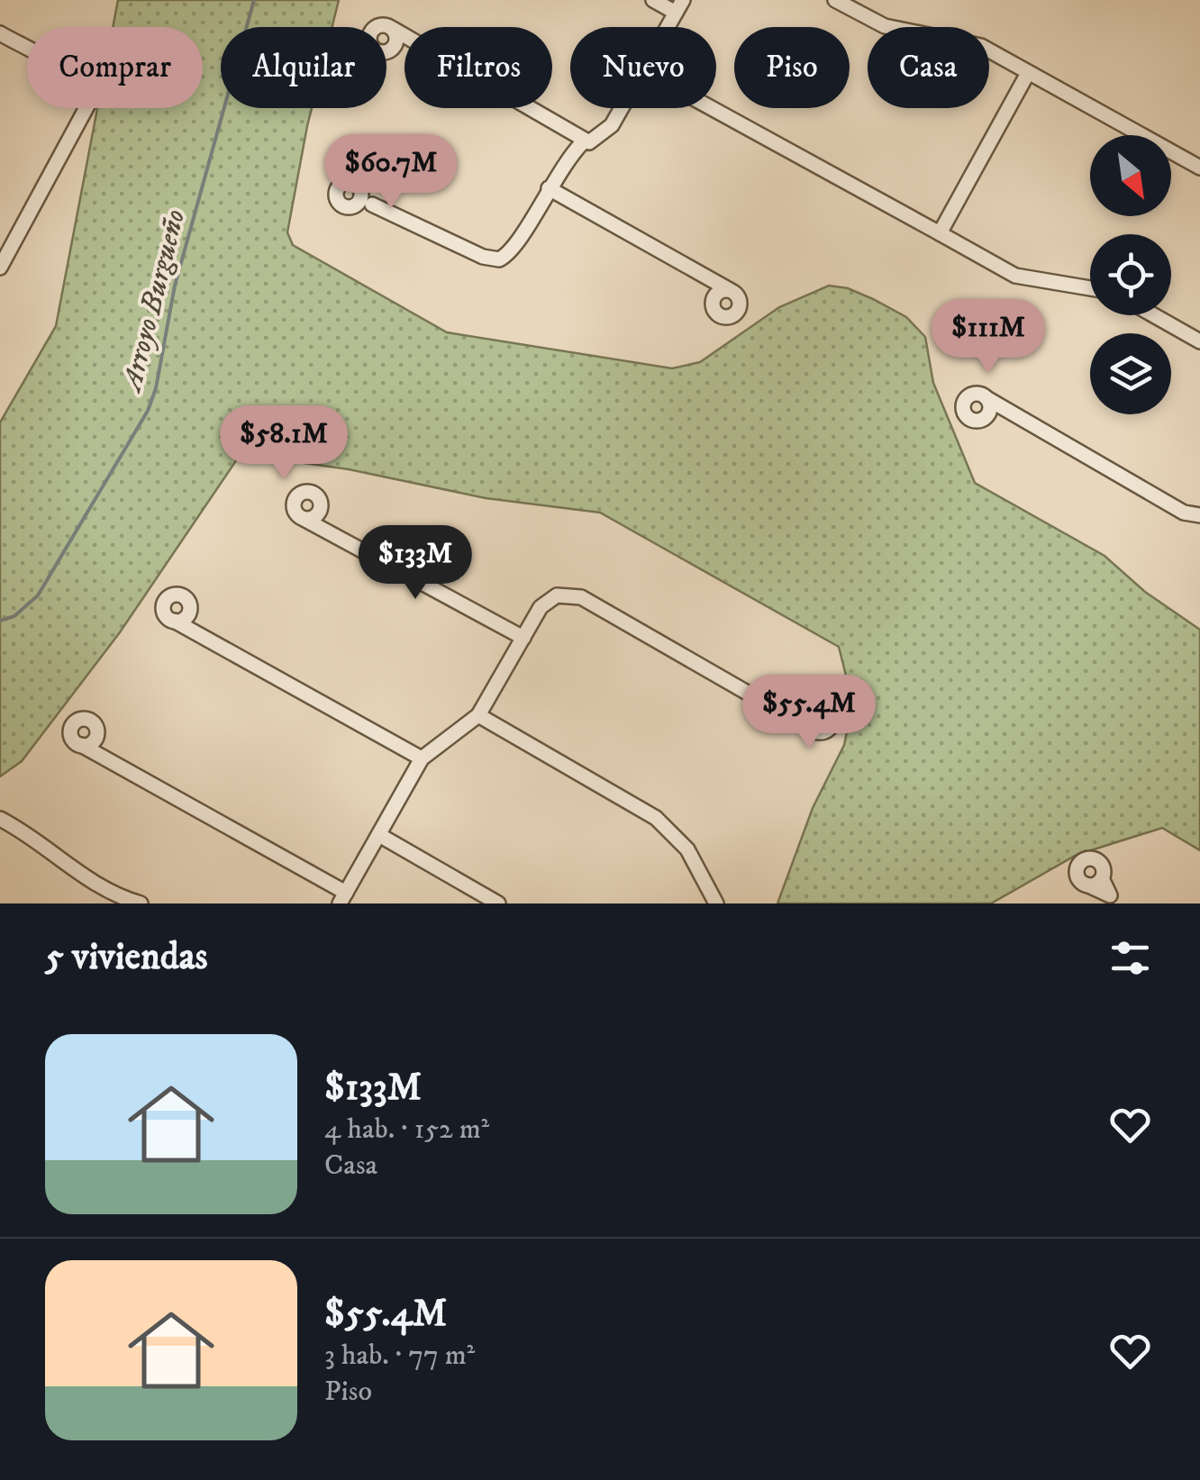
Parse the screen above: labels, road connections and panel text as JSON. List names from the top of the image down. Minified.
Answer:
{"water":["Arroyo Burgueño"],"north":"bottom right","page":{"chip":["Comprar","Alquilar","Filtros","Nuevo","Piso","Casa"],"price":["$60.7M","$111M","$58.1M","$133M","$55.4M"],"heading":"5 viviendas","list":[{"name":"$133M","note":"4 hab. · 152 m² · Casa"},{"name":"$55.4M","note":"3 hab. · 77 m² · Piso"}]}}
